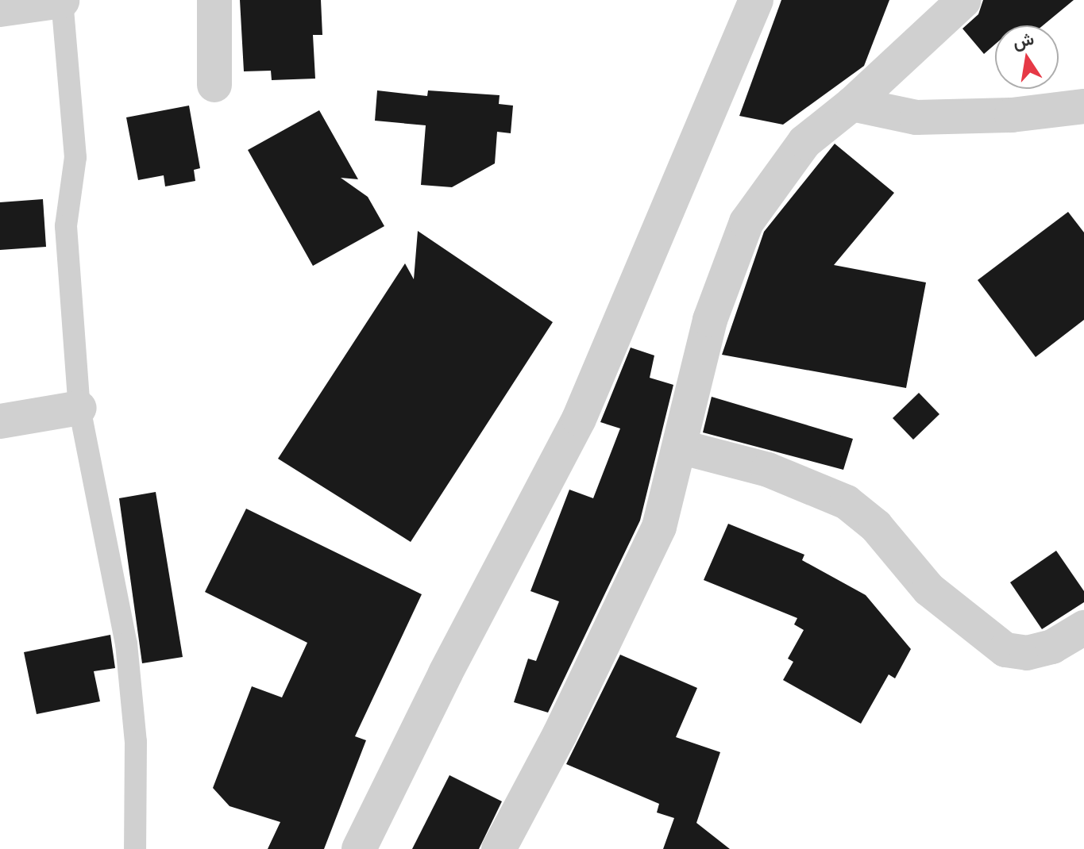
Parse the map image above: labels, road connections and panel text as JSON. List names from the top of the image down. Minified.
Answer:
{"north":"top"}
